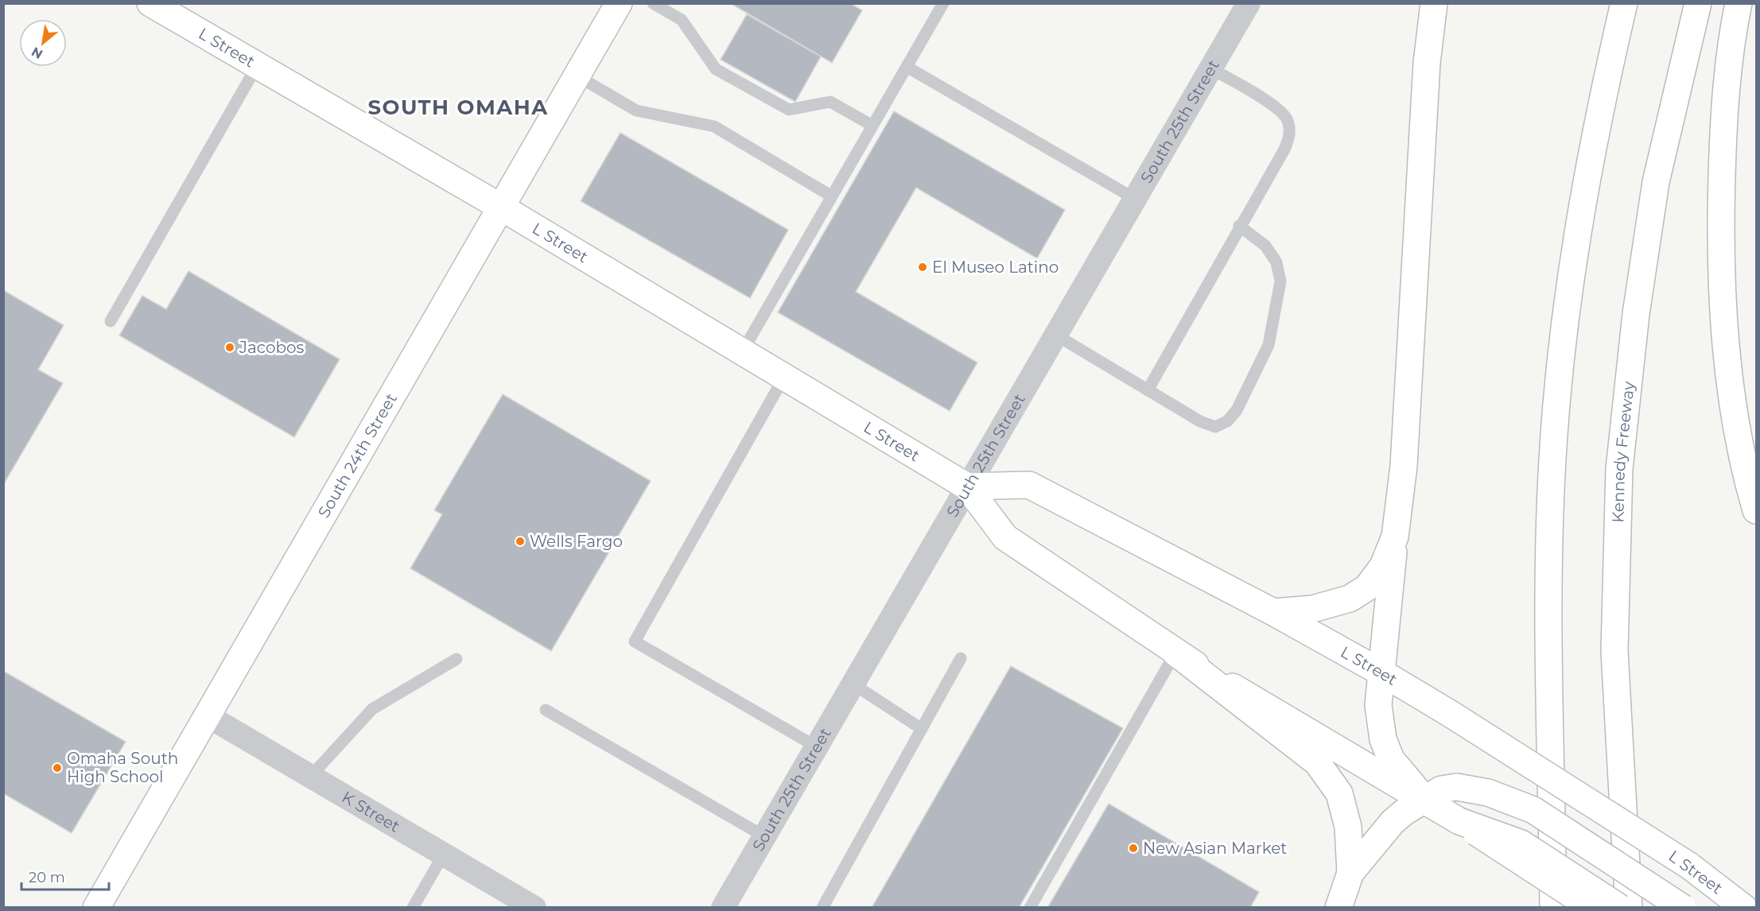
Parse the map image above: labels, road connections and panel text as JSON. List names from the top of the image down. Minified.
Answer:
{"streets":{"main road":["L Street","Kennedy Freeway","South 24th Street"],"street":["South 25th Street","K Street"]},"crossings":[["L Street","South 25th Street"],["L Street","South 24th Street"],["South 24th Street","K Street"]],"districts":["SOUTH OMAHA"],"places":["El Museo Latino","Jacobos","Wells Fargo","Omaha South High School","New Asian Market"],"scale_bar":"20 m","north":"bottom left"}
